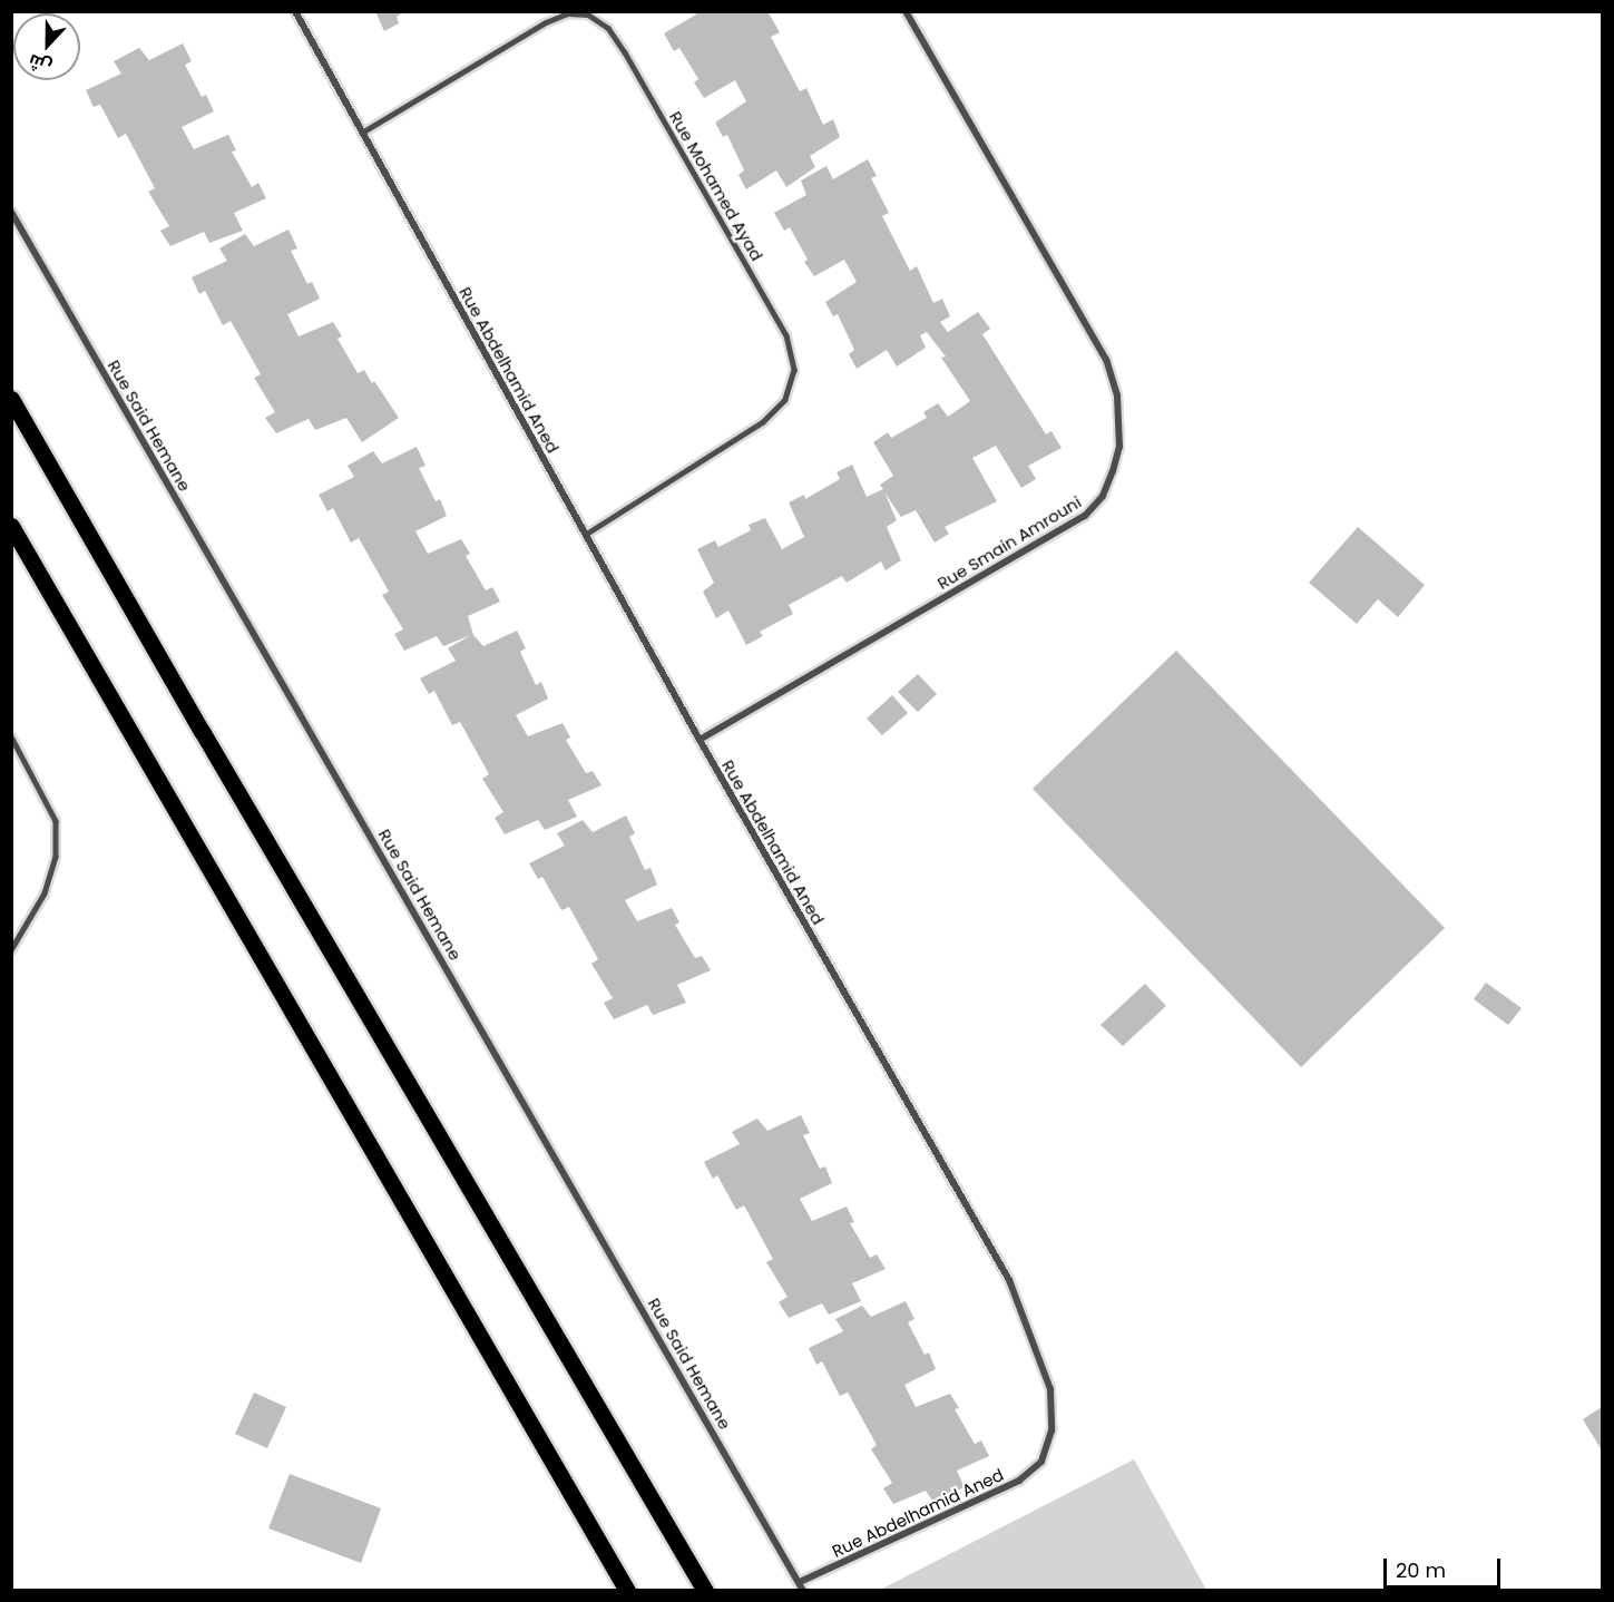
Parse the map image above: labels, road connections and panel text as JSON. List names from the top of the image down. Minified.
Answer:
{"streets":{"street":["Rue Abdelhamid Aned","Rue Said Hemane","Rue Smain Amrouni"],"lane":["Rue Mohamed Ayad"]},"crossings":[["Rue Mohamed Ayad","Rue Abdelhamid Aned"],["Rue Abdelhamid Aned","Rue Said Hemane"],["Rue Abdelhamid Aned","Rue Smain Amrouni"]],"scale_bar":"20 m","north":"bottom"}
